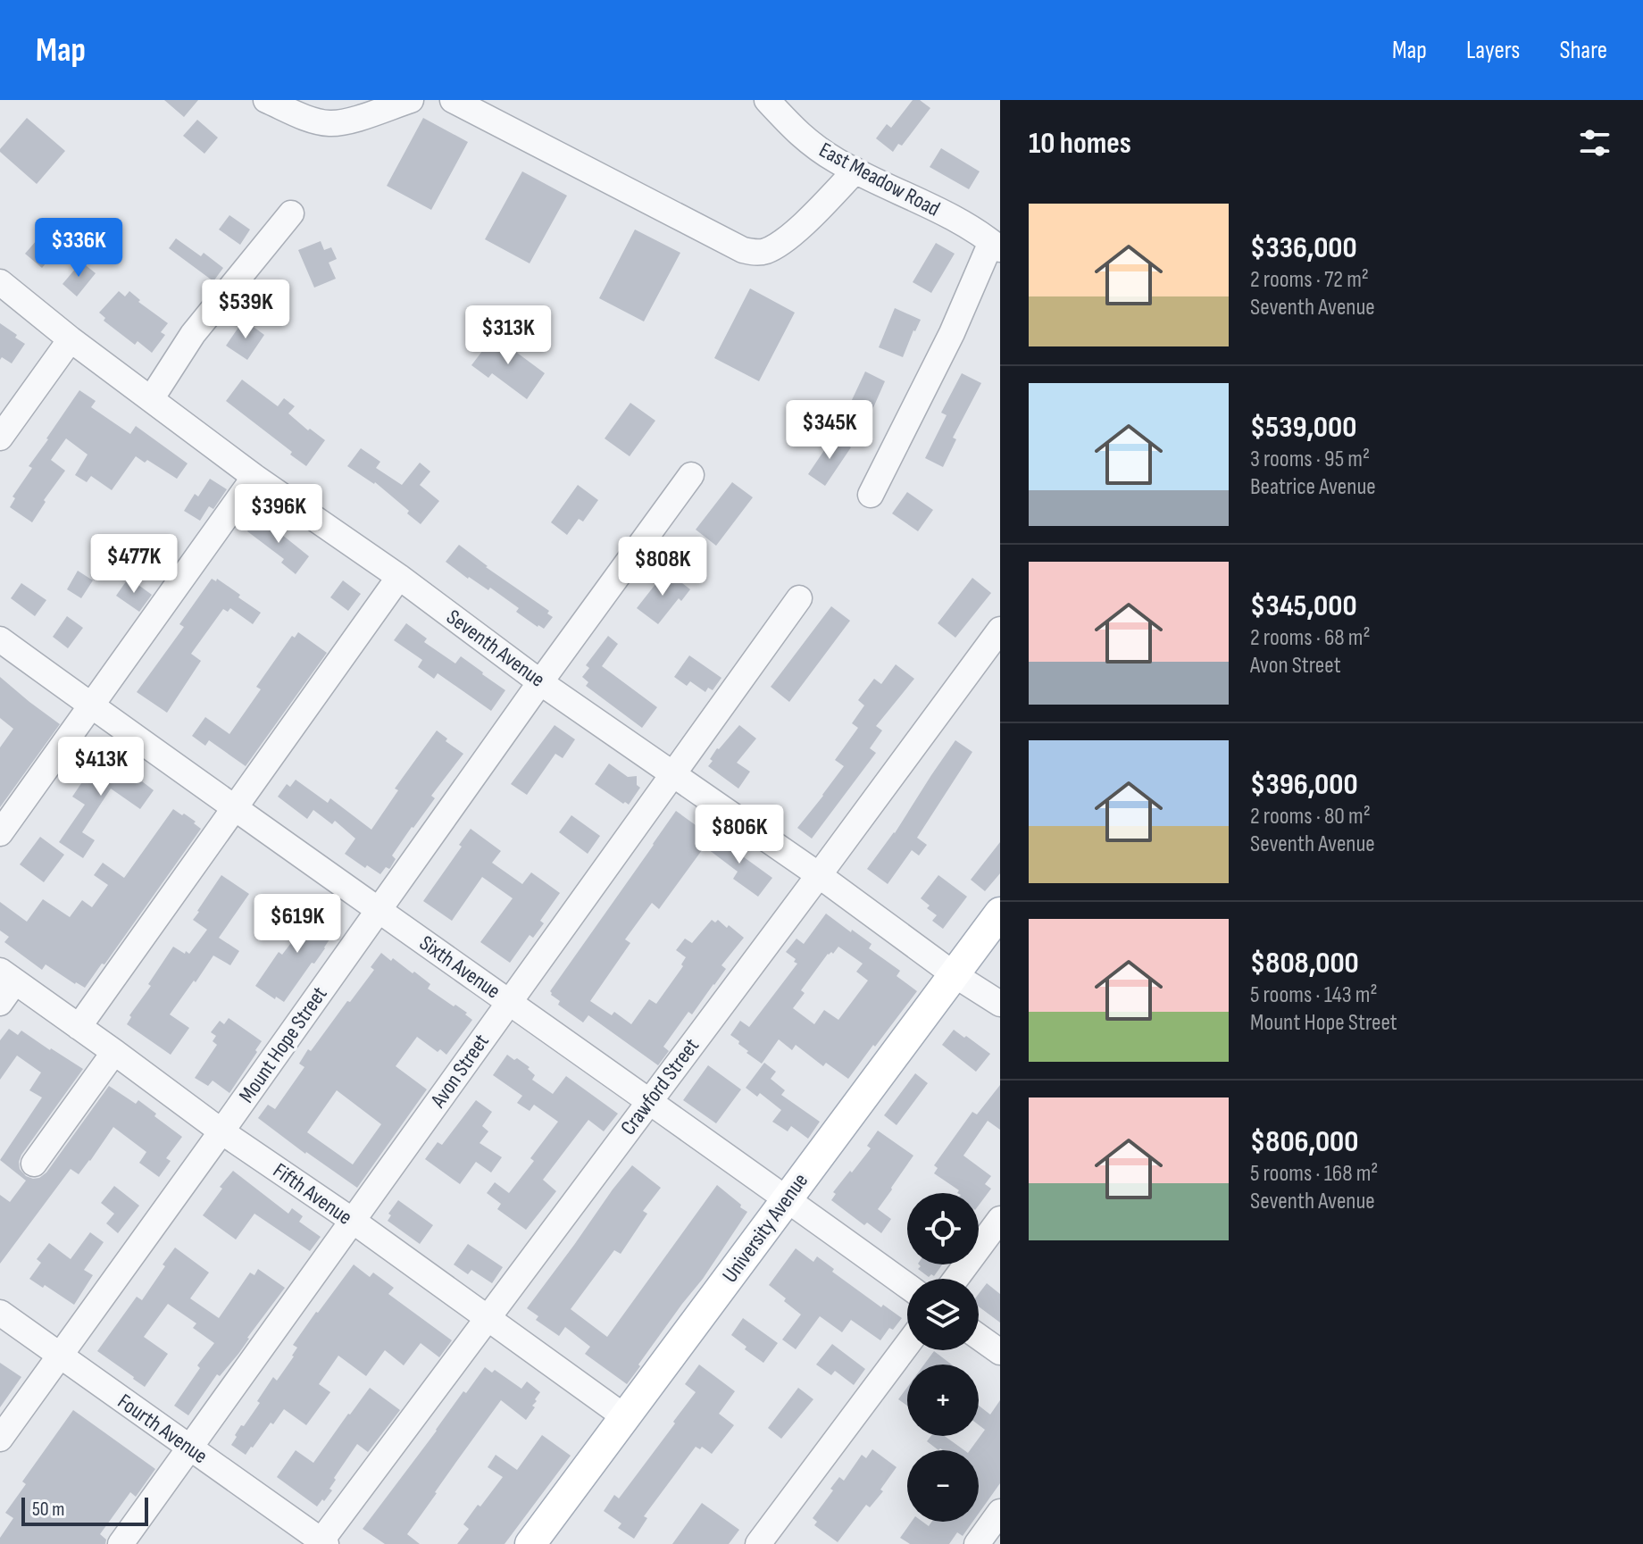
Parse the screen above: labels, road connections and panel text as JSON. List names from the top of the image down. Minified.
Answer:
{"streets":{"main road":["University Avenue"],"street":["East Meadow Road","Seventh Avenue","Sixth Avenue","Mount Hope Street","Avon Street","Crawford Street","Fifth Avenue","Fourth Avenue"]},"crossings":[["Seventh Avenue","Mount Hope Street"],["Seventh Avenue","Avon Street"],["Seventh Avenue","Crawford Street"],["Seventh Avenue","University Avenue"],["Sixth Avenue","Mount Hope Street"],["Sixth Avenue","Avon Street"],["Sixth Avenue","Crawford Street"],["Sixth Avenue","University Avenue"],["Mount Hope Street","Fifth Avenue"],["Mount Hope Street","Fourth Avenue"],["Avon Street","Fifth Avenue"],["Avon Street","Fourth Avenue"],["Crawford Street","Fifth Avenue"],["Crawford Street","Fourth Avenue"],["Fifth Avenue","University Avenue"]],"scale_bar":"50 m","page":{"header":"Map","nav":["Map","Layers","Share"],"heading":"10 homes","list":[{"name":"$336,000","note":"2 rooms · 72 m² · Seventh Avenue"},{"name":"$539,000","note":"3 rooms · 95 m² · Beatrice Avenue"},{"name":"$345,000","note":"2 rooms · 68 m² · Avon Street"},{"name":"$396,000","note":"2 rooms · 80 m² · Seventh Avenue"},{"name":"$808,000","note":"5 rooms · 143 m² · Mount Hope Street"},{"name":"$806,000","note":"5 rooms · 168 m² · Seventh Avenue"}],"price":["$336K","$539K","$313K","$345K","$396K","$477K","$808K","$413K","$806K","$619K"],"map_buttons":["+","−"],"scale":"50 m"}}
